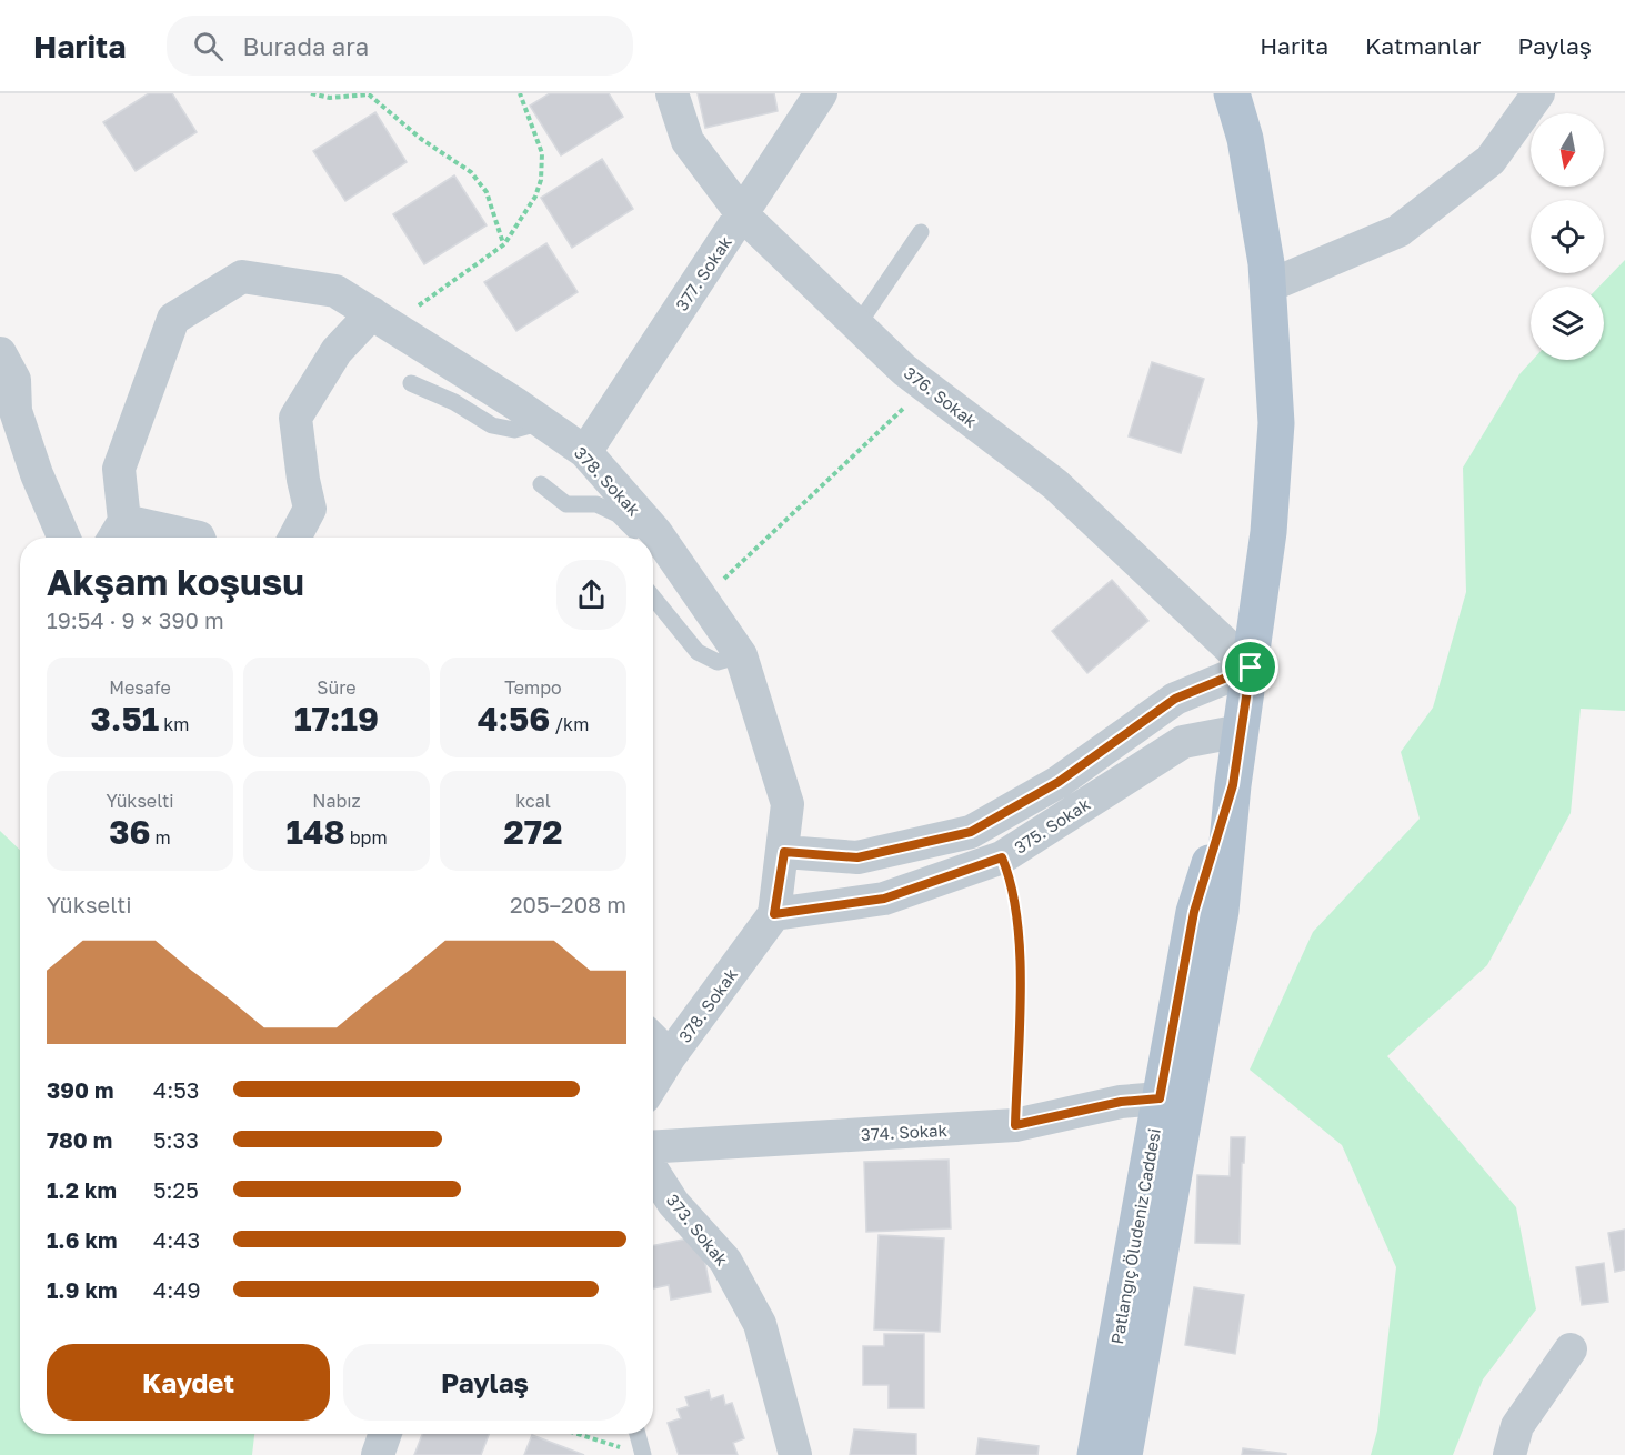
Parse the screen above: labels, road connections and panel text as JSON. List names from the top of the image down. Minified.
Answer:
{"streets":{"main road":["Patlangıç Öludeniz Caddesi"],"street":["377. Sokak","376. Sokak","378. Sokak","375. Sokak","374. Sokak","373. Sokak"]},"crossings":[["377. Sokak","376. Sokak"],["377. Sokak","378. Sokak"],["376. Sokak","Patlangıç Öludeniz Caddesi"],["378. Sokak","375. Sokak"],["375. Sokak","Patlangıç Öludeniz Caddesi"],["374. Sokak","Patlangıç Öludeniz Caddesi"]],"north":"bottom","page":{"header":"Harita","search":"Burada ara","nav":["Harita","Katmanlar","Paylaş"],"heading":["Akşam koşusu","19:54 · 9 × 390 m"],"stats":[["Mesafe","3.51 km"],["Süre","17:19"],["Tempo","4:56 /km"],["Yükselti","36 m"],["Nabız","148 bpm"],["kcal","272"]],"chart":["Yükselti","205–208 m"],"list":[{"name":"390 m","note":"4:53"},{"name":"780 m","note":"5:33"},{"name":"1.2 km","note":"5:25"},{"name":"1.6 km","note":"4:43"},{"name":"1.9 km","note":"4:49"}],"buttons":["Kaydet","Paylaş"]}}
